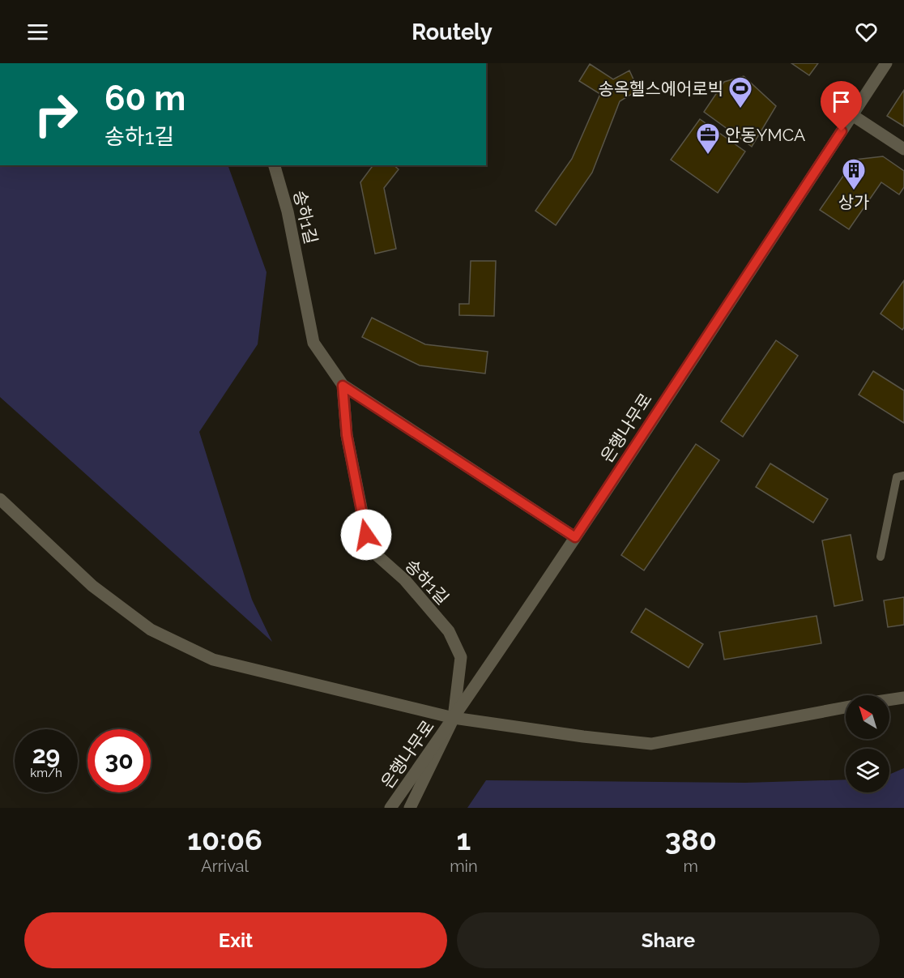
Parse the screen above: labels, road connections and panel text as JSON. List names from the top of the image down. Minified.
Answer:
{"streets":{"street":["송하1길","은행나무로"]},"crossings":[["송하1길","은행나무로"]],"places":{"sports":["송옥헬스에어로빅"],"office":["안동YMCA"],"building":["상가"]},"north":"top left","page":{"header":"Routely","turn":["60 m","송하1길"],"speed":"29 km/h","limit":"30","eta":["10:06","Arrival","1","min","380","m"],"buttons":["Exit","Share"]}}
